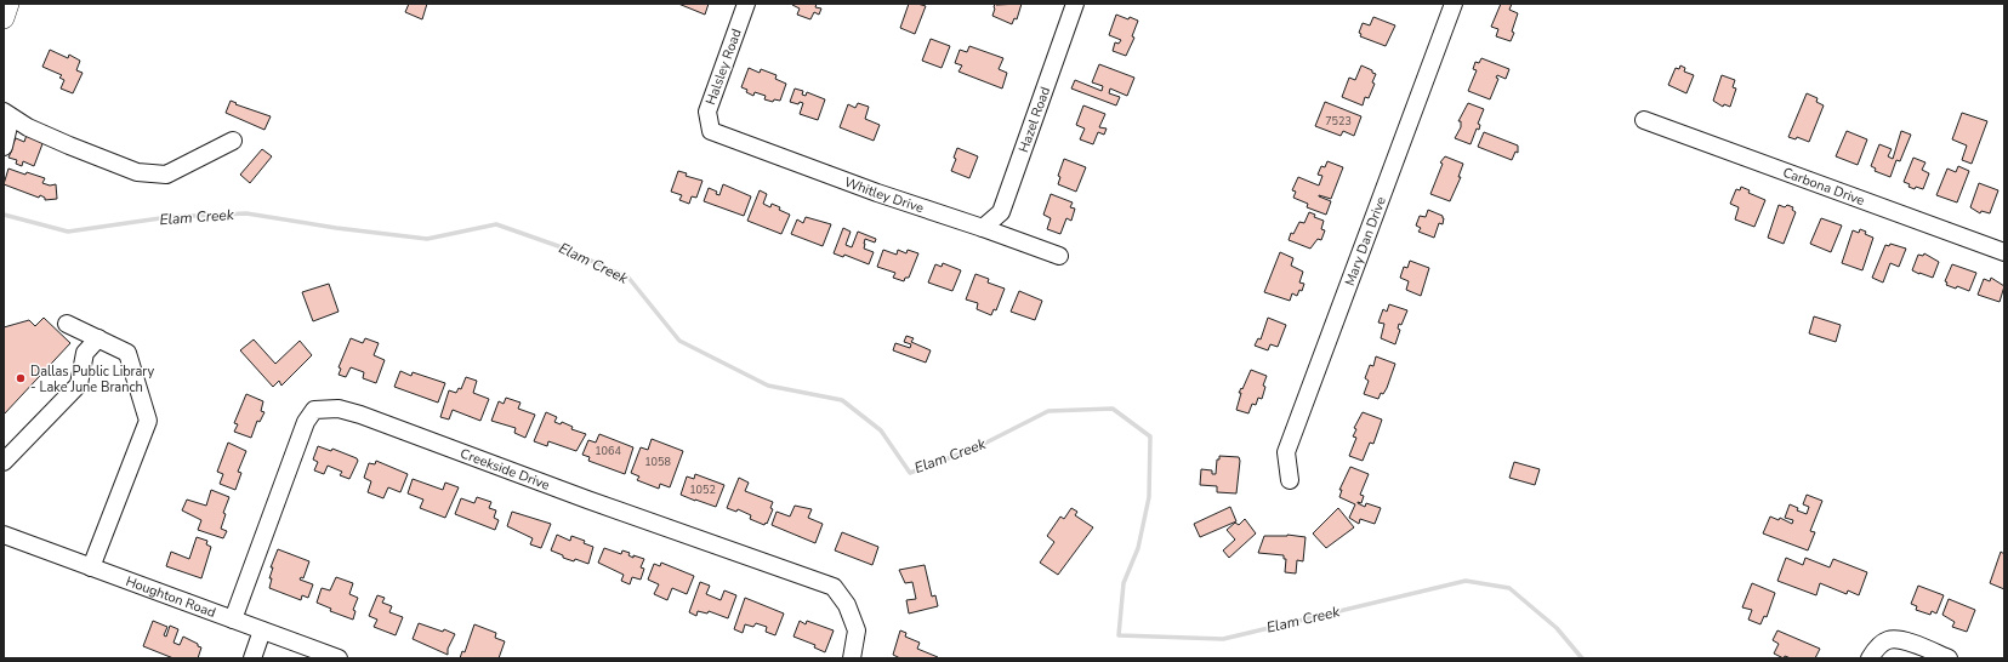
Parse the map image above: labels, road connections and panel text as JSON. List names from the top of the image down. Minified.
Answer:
{"streets":{"street":["Halsley Road","Hazel Road","Carbona Drive","Whitley Drive","Mary Dan Drive","Creekside Drive","Houghton Road"]},"crossings":[["Halsley Road","Whitley Drive"],["Hazel Road","Whitley Drive"],["Creekside Drive","Houghton Road"]],"water":["Elam Creek"],"places":["Dallas Public Library - Lake June Branch"],"house_numbers":["7523","1064","1058","1052"]}
